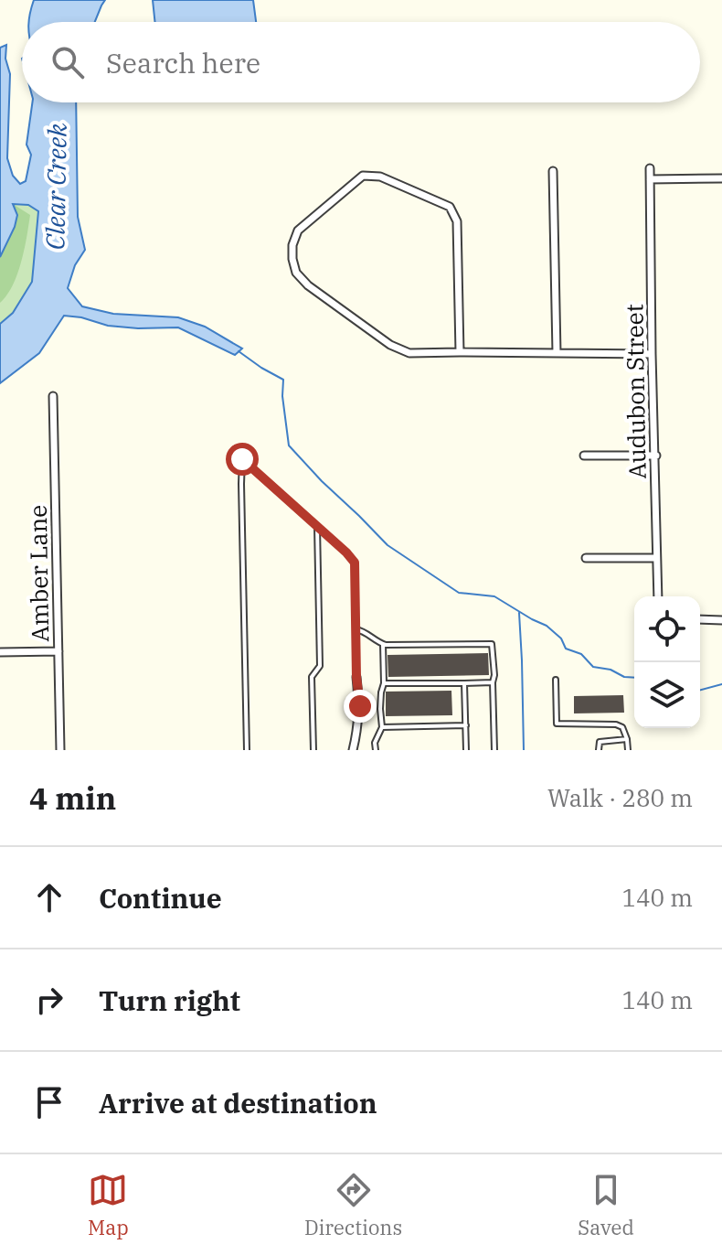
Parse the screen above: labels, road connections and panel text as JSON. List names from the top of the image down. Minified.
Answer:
{"streets":{"street":["Audubon Street","Amber Lane"]},"water":["Clear Creek"],"page":{"search":"Search here","heading":["4 min","Walk · 280 m"],"list":[["Continue","140 m"],["Turn right","140 m"],"Arrive at destination"],"nav":["Map","Directions","Saved"]}}
